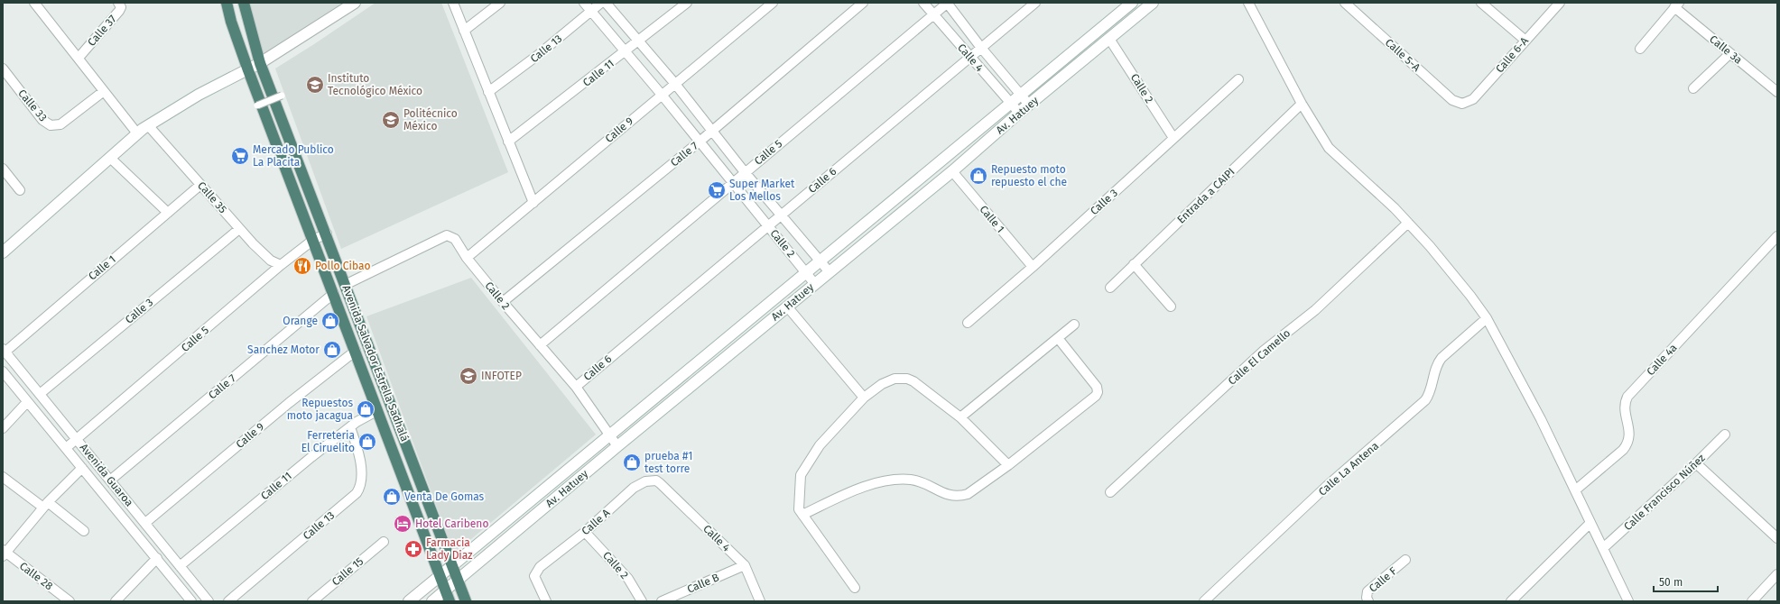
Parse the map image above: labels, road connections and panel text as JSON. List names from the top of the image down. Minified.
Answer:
{"streets":{"highway":["Avenida Salvador Estrella Sadhalá"],"main road":["Av. Hatuey"],"street":["Calle 37","Calle 13","Calle 3a","Calle 5-A","Calle 6-A","Calle 4","Calle 11","Calle 2","Calle 33","Calle 9","Calle 5","Calle 7","Calle 6","Entrada a CAIPI","Calle 35","Calle 3","Calle 1","Calle El Camello","Calle 4a","Calle La Antena","Avenida Guaroa","Calle Francisco Núñez","Calle A","Calle 15","Calle 28","Calle F","Calle B"]},"crossings":[["Calle 13","Calle 11"],["Calle 13","Calle 2"],["Calle 5-A","Calle 6-A"],["Calle 4","Av. Hatuey"],["Calle 4","Calle 5"],["Calle 4","Calle 6"],["Calle 4","Calle A"],["Calle 4","Calle B"],["Calle 11","Calle 2"],["Calle 11","Avenida Salvador Estrella Sadhalá"],["Calle 11","Avenida Guaroa"],["Calle 2","Av. Hatuey"],["Calle 2","Calle 9"],["Calle 2","Calle 5"],["Calle 2","Calle 7"],["Calle 2","Calle 6"],["Calle 2","Calle 3"],["Calle 2","Avenida Salvador Estrella Sadhalá"],["Calle 2","Calle A"],["Av. Hatuey","Calle 1"],["Av. Hatuey","Avenida Salvador Estrella Sadhalá"],["Calle 9","Avenida Salvador Estrella Sadhalá"],["Calle 9","Avenida Guaroa"],["Calle 5","Calle 35"],["Calle 5","Avenida Salvador Estrella Sadhalá"],["Calle 5","Avenida Guaroa"],["Calle 7","Avenida Salvador Estrella Sadhalá"],["Calle 7","Avenida Guaroa"],["Calle 35","Calle 3"],["Calle 35","Calle 1"],["Calle 3","Calle 1"],["Calle 3","Avenida Guaroa"],["Calle 1","Avenida Guaroa"]],"places":{"school or university":["Instituto Tecnológico México","Politécnico México","INFOTEP"],"supermarket":["Mercado Publico La Placita","Super Market Los Mellos"],"shop":["Repuesto moto repuesto el che","Orange","Sanchez Motor","Repuestos moto jacagua","Ferreteria El Ciruelito","prueba #1 test torre","Venta De Gomas"],"restaurant":["Pollo Cibao"],"hotel":["Hotel Caribeno"],"pharmacy":["Farmacia Lady Diaz"]},"scale_bar":"50 m"}
